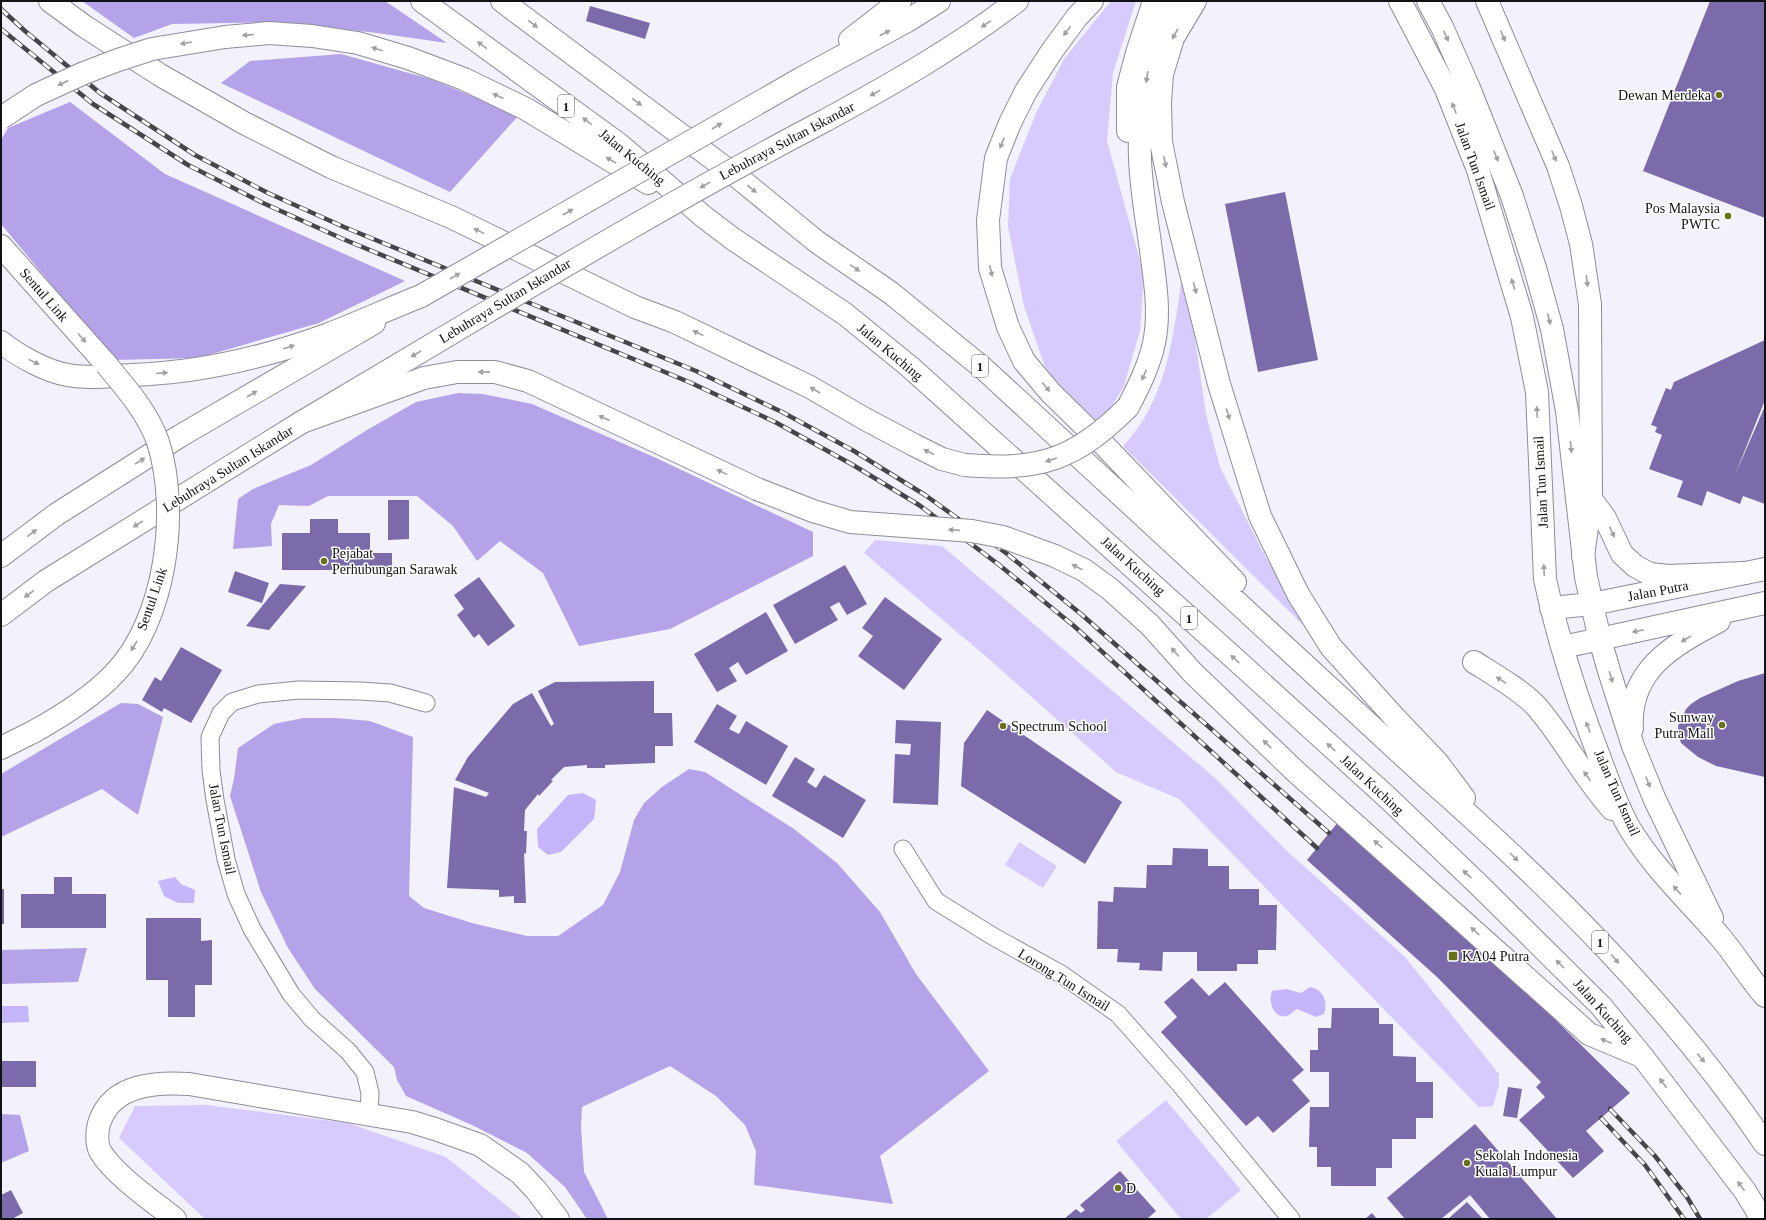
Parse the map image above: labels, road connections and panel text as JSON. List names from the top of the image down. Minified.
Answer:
{"streets":{"main road":["1","Lebuhraya Sultan Iskandar","Jalan Kuching","Jalan Tun Ismail","Sentul Link","Jalan Putra"],"street":["Lorong Tun Ismail"]},"crossings":[["Jalan Tun Ismail","Jalan Putra"]],"places":{"other":["Dewan Merdeka","Pos Malaysia PWTC","Pejabat Perhubungan Sarawak","Sunway Putra Mall","Spectrum School","Sekolah Indonesia Kuala Lumpur","D"],"transit":["KA04 Putra"]}}
